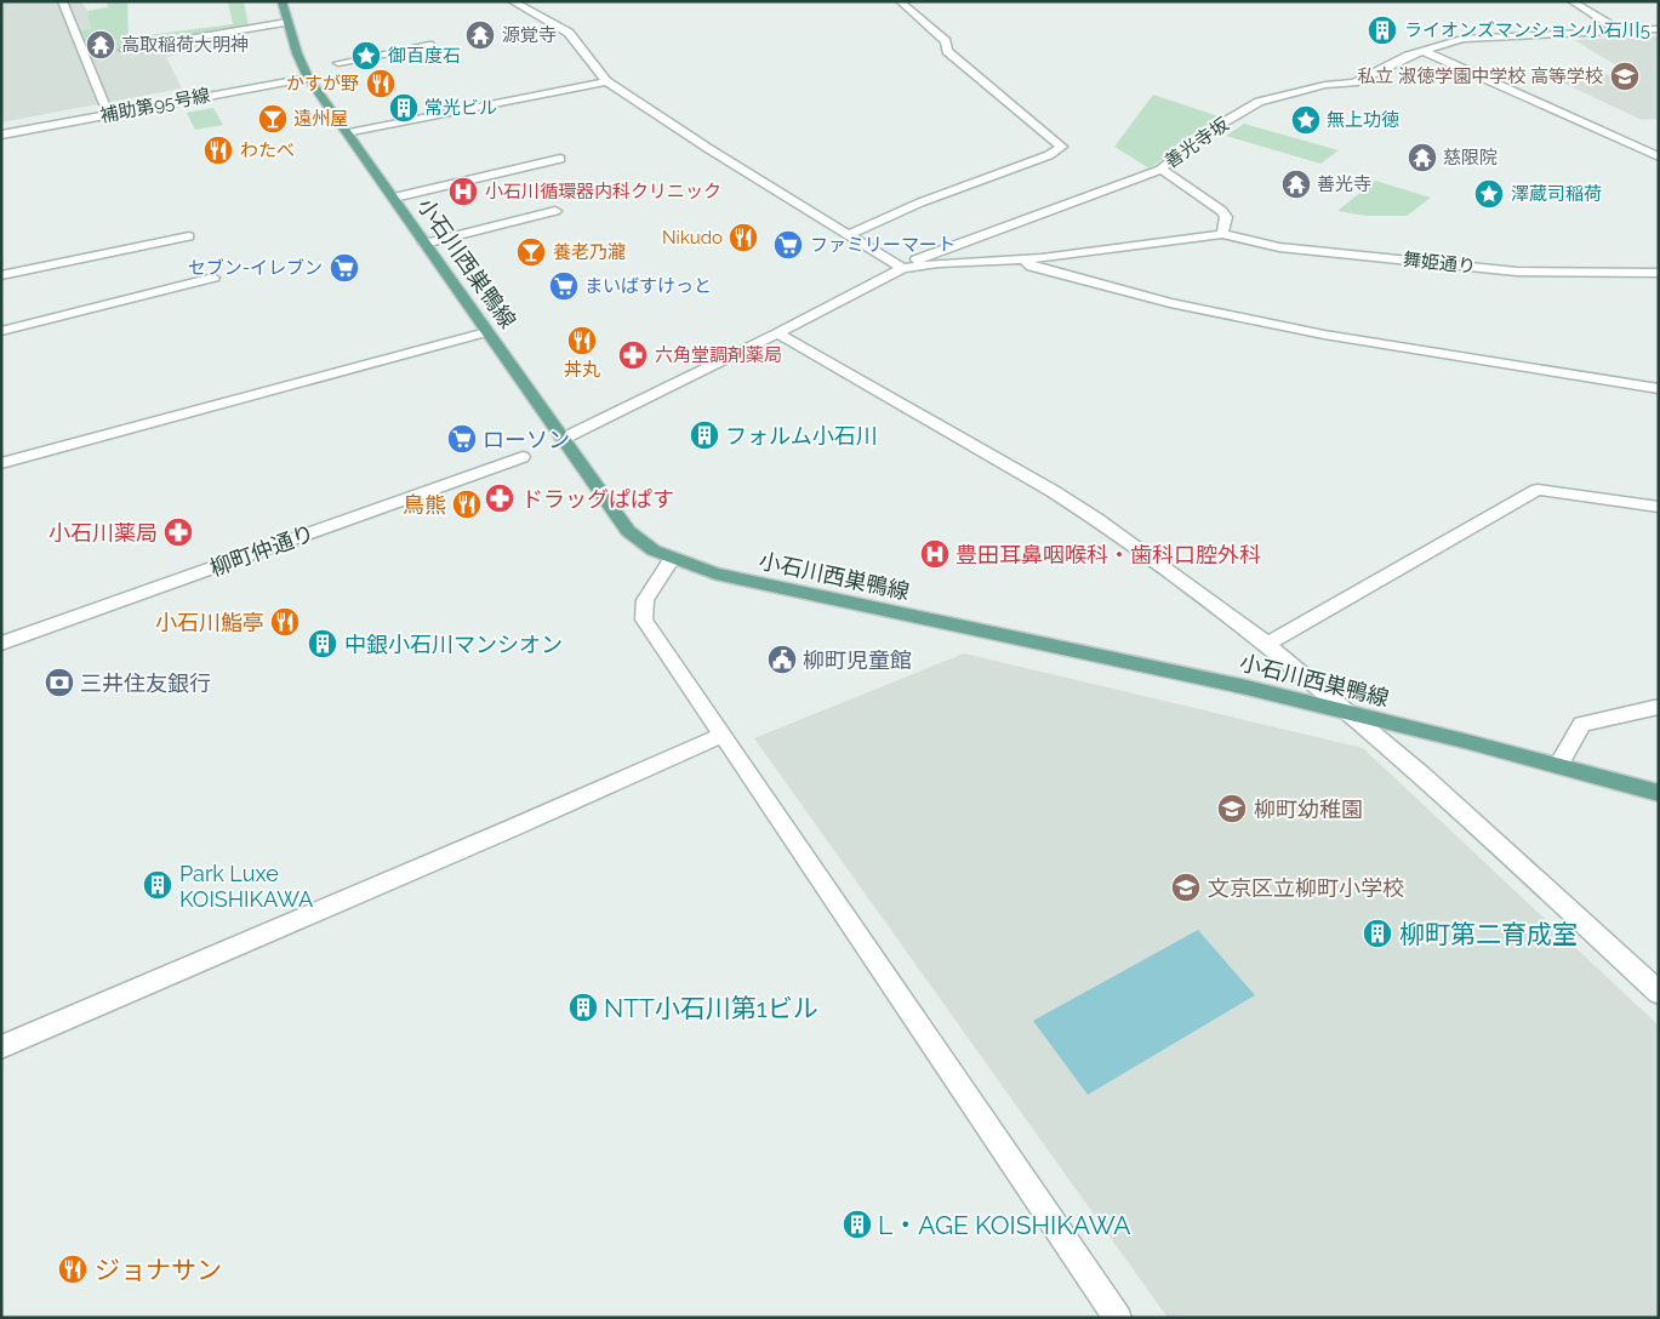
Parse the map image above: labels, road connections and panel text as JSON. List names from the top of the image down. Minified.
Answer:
{"streets":{"main road":["小石川西巣鴨線"],"street":["補助第95号線","善光寺坂","舞姫通り","柳町仲通り"]},"crossings":[["補助第95号線","小石川西巣鴨線"],["善光寺坂","小石川西巣鴨線"]],"places":{"building":["ライオンズマンション小石川5","常光ビル","フォルム小石川","中銀小石川マンシオン","Park Luxe KOISHIKAWA","柳町第二育成室","NTT小石川第1ビル","L・AGE KOISHIKAWA"],"temple":["源覚寺","高取稲荷大明神","慈限院","善光寺"],"place":["御百度石","無上功徳","澤蔵司稲荷"],"school or university":["私立 淑徳学園中学校 高等学校","柳町幼稚園","文京区立柳町小学校"],"restaurant":["かすが野","わたべ","Nikudo","丼丸","鳥熊","小石川鮨亭","ジョナサン"],"bar":["遠州屋","養老乃瀧"],"hospital":["小石川循環器内科クリニック","豊田耳鼻咽喉科・歯科口腔外科"],"supermarket":["ファミリーマート","セブン-イレブン","まいばすけっと","ローソン"],"pharmacy":["六角堂調剤薬局","ドラッグぱぱす","小石川薬局"],"public building":["柳町児童館"],"bank":["三井住友銀行"]}}
